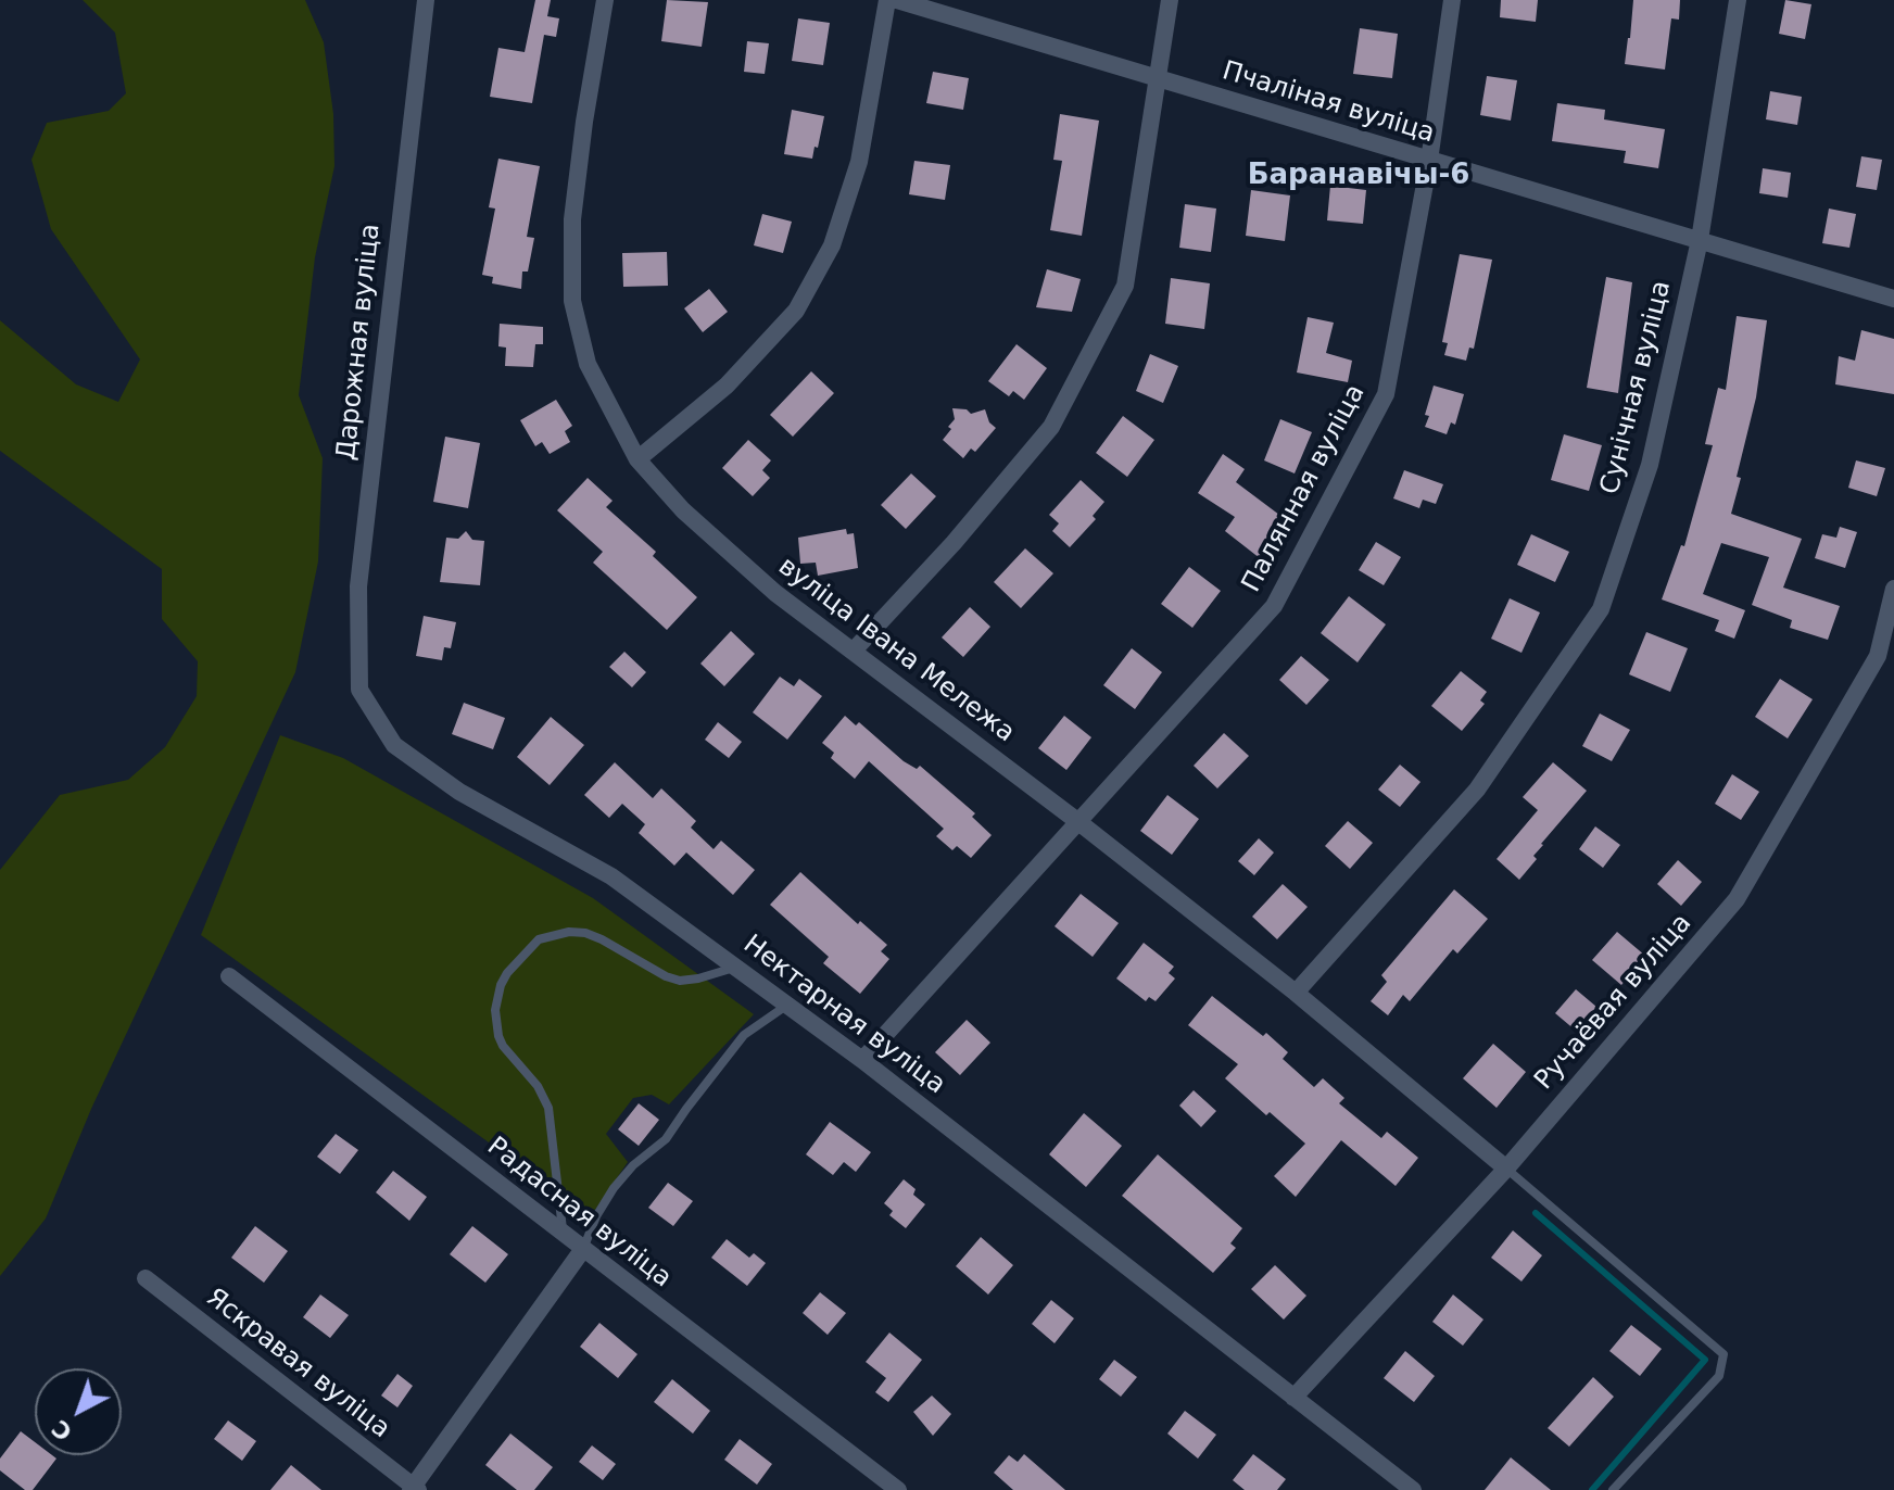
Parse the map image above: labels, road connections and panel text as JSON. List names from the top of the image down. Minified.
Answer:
{"streets":{"street":["Пчаліная вуліца","Дарожная вуліца","Сунічная вуліца","Палянная вуліца","вуліца Івана Мележа","Ручаёвая вуліца","Нектарная вуліца","Радасная вуліца","Яскравая вуліца"]},"crossings":[["Пчаліная вуліца","Сунічная вуліца"],["Пчаліная вуліца","Палянная вуліца"],["Дарожная вуліца","Нектарная вуліца"],["Сунічная вуліца","вуліца Івана Мележа"],["Палянная вуліца","вуліца Івана Мележа"],["Палянная вуліца","Нектарная вуліца"],["вуліца Івана Мележа","Ручаёвая вуліца"],["Ручаёвая вуліца","Нектарная вуліца"]],"districts":["Баранавічы-6"],"north":"bottom left"}
